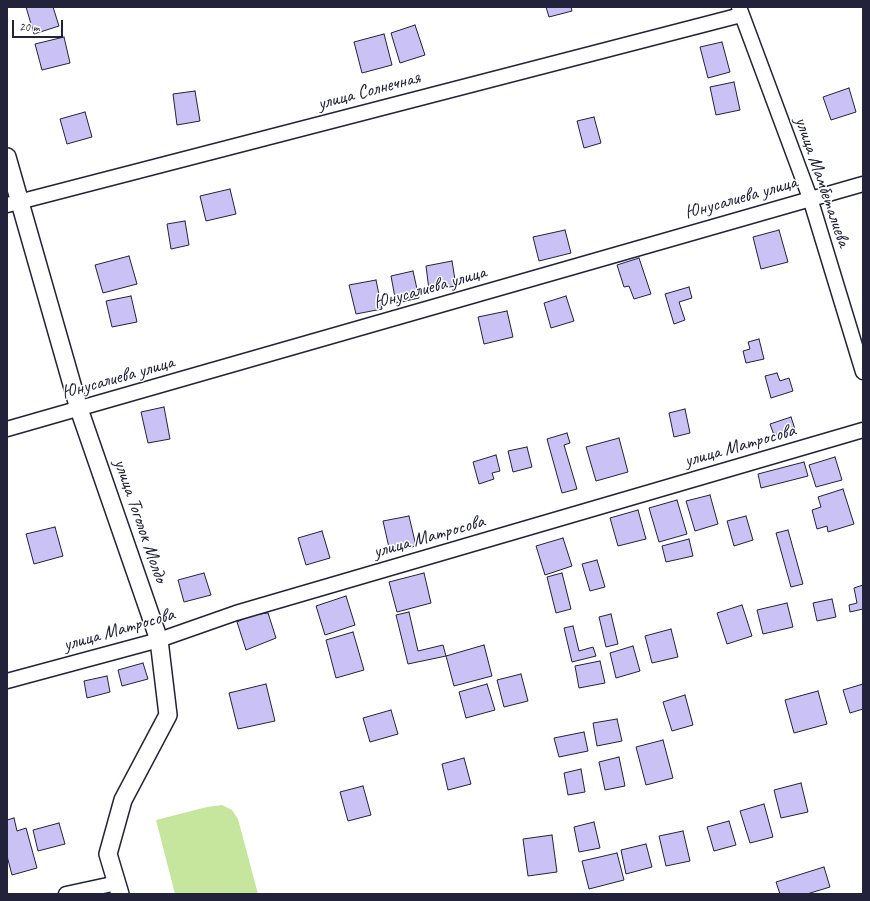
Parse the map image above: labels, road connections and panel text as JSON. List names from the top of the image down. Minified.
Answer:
{"streets":{"street":["улица Солнечная","улица Мамбеталиева","Юнусалиева улица","улица Матросова","улица Тоголок Молдо"]},"crossings":[["улица Солнечная","улица Мамбеталиева"],["улица Солнечная","улица Тоголок Молдо"],["улица Мамбеталиева","Юнусалиева улица"],["Юнусалиева улица","улица Тоголок Молдо"],["улица Матросова","улица Тоголок Молдо"]],"scale_bar":"20 m"}
